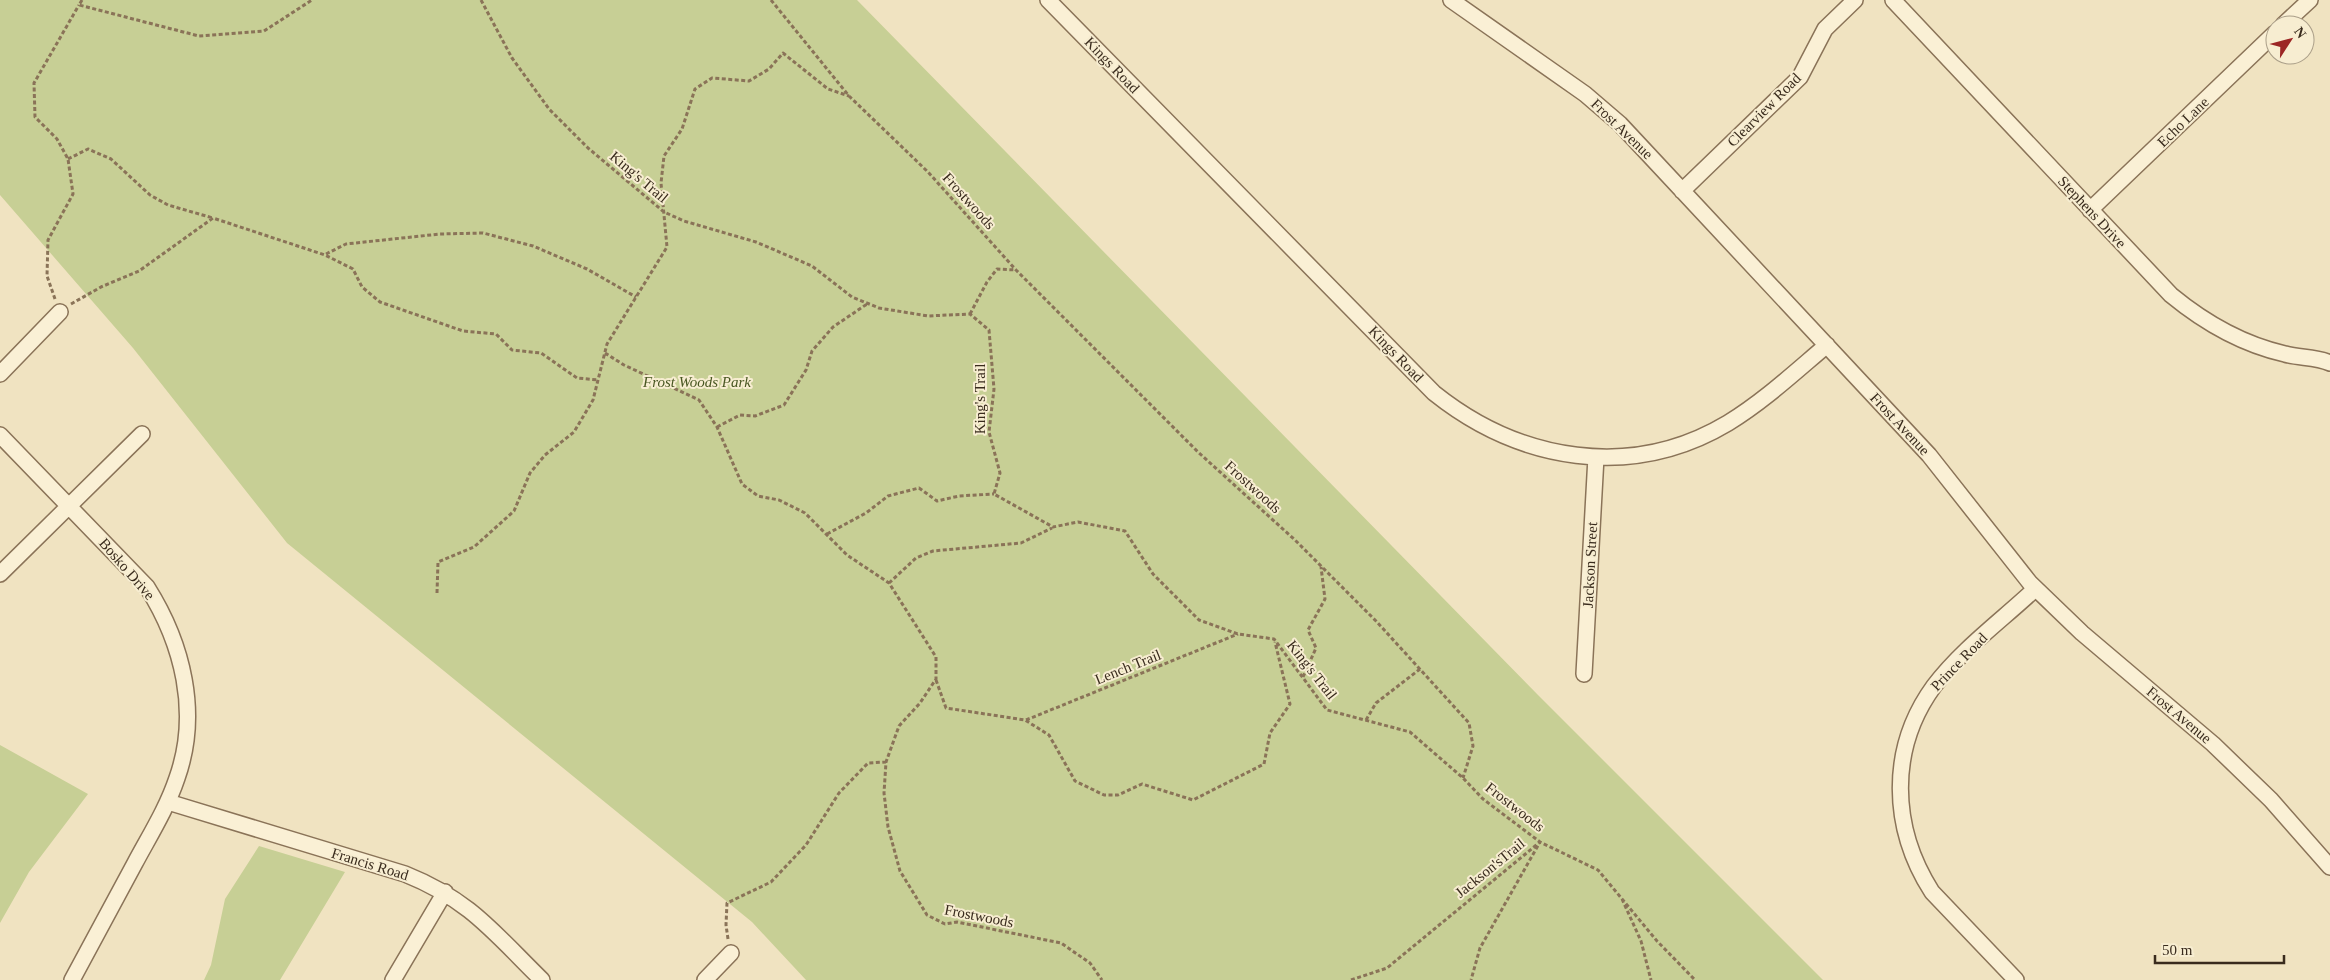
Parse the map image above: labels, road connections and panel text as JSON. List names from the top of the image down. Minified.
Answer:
{"streets":{"street":["Kings Road","Clearview Road","Echo Lane","Frost Avenue","Stephens Drive","Jackson Street","Bosko Drive","Prince Road","Francis Road"],"path":["King's Trail","Frostwoods","Lench Trail","Jackson'sTrail"]},"crossings":[["Kings Road","Frost Avenue"],["Kings Road","Jackson Street"],["Clearview Road","Frost Avenue"],["Echo Lane","Stephens Drive"],["Frost Avenue","Prince Road"],["King's Trail","Frostwoods"],["King's Trail","Lench Trail"],["Frostwoods","Jackson'sTrail"],["Bosko Drive","Francis Road"]],"parks":["Frost Woods Park"],"scale_bar":"50 m","north":"top right"}
